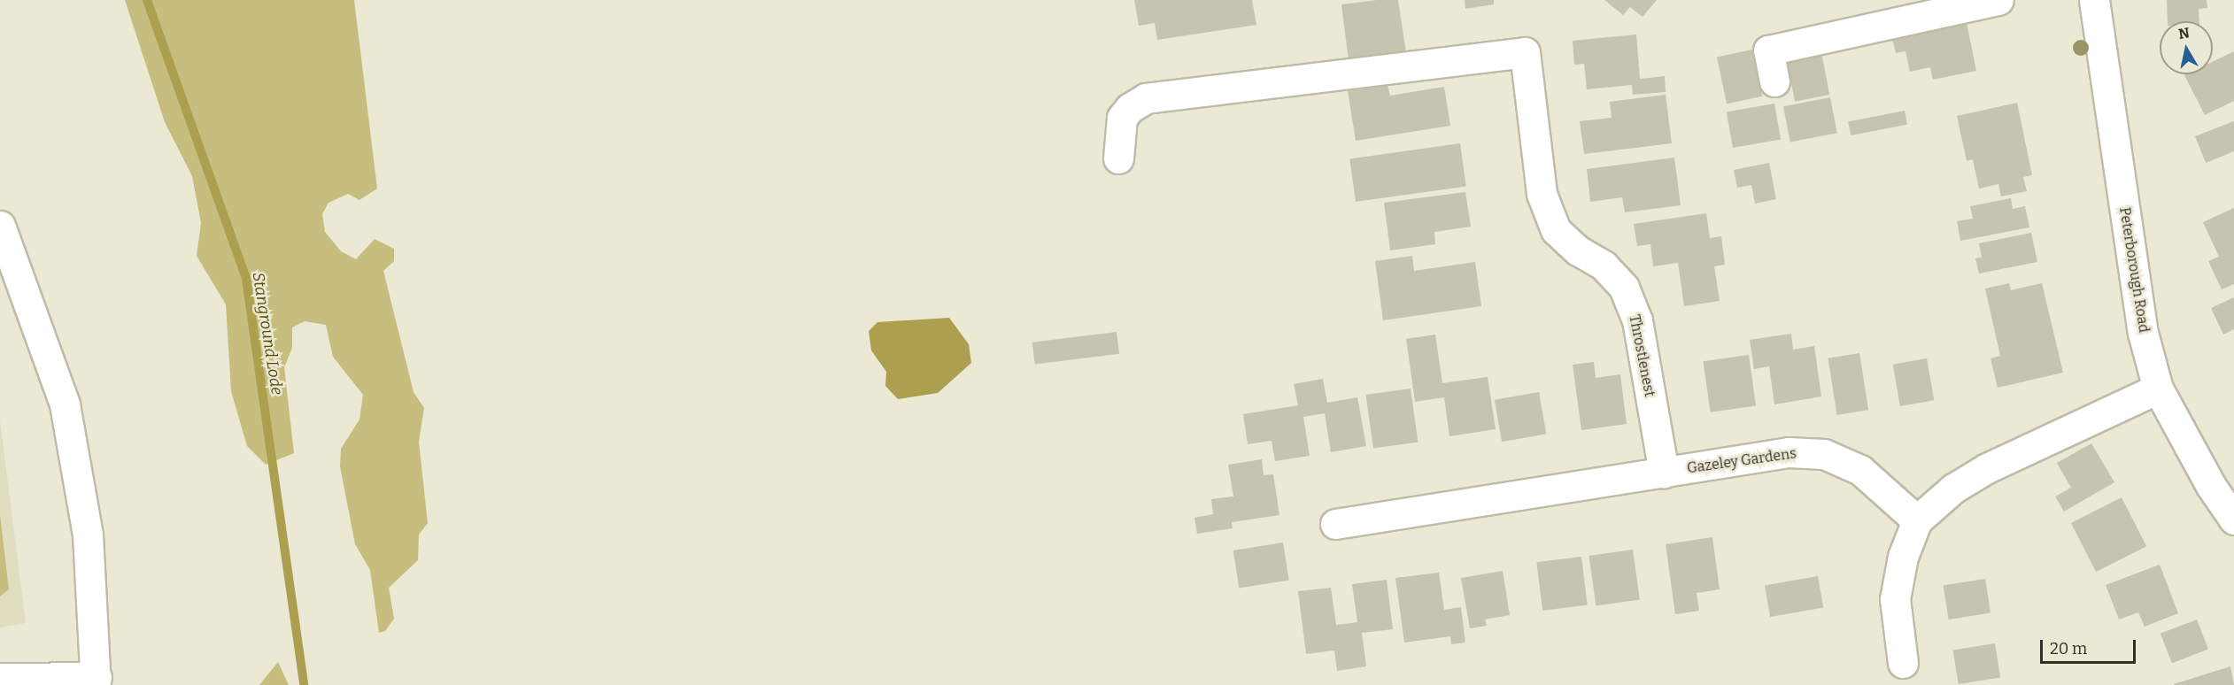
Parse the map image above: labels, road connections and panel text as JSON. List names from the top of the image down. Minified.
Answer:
{"streets":{"street":["Peterborough Road","Throstlenest","Gazeley Gardens"]},"crossings":[["Throstlenest","Gazeley Gardens"]],"water":["Stanground Lode"],"scale_bar":"20 m","north":"top"}
